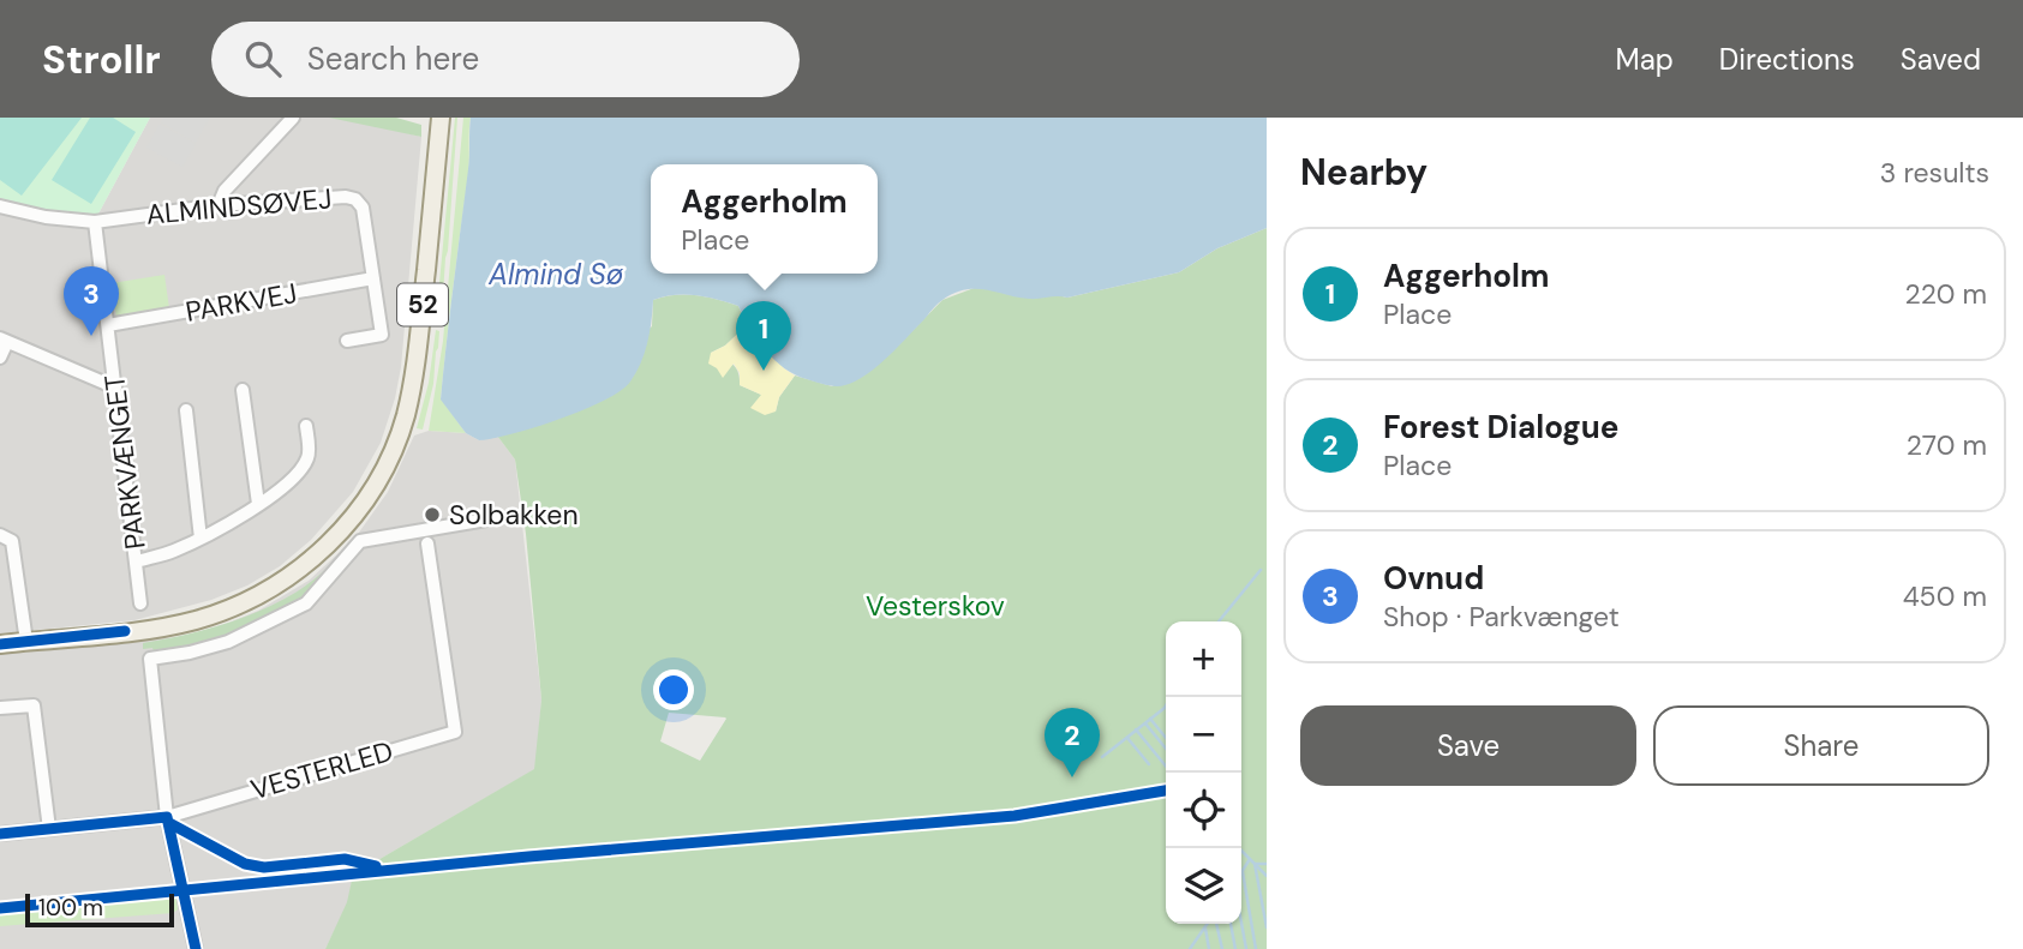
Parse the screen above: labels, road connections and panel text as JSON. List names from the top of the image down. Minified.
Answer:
{"streets":{"main road":["52"],"street":["ALMINDSØVEJ","PARKVEJ","PARKVÆNGET","VESTERLED"]},"crossings":[["ALMINDSØVEJ","PARKVEJ"],["ALMINDSØVEJ","PARKVÆNGET"],["PARKVEJ","PARKVÆNGET"]],"water":["Almind Sø"],"parks":["Vesterskov"],"places":["Solbakken"],"scale_bar":"100 m","page":{"header":"Strollr","search":"Search here","nav":["Map","Directions","Saved"],"heading":["Nearby","3 results"],"popup":["Aggerholm","Place"],"list":[{"mark":"1","name":"Aggerholm","note":"Place","value":"220 m"},{"mark":"2","name":"Forest Dialogue","note":"Place","value":"270 m"},{"mark":"3","name":"Ovnud","note":"Shop · Parkvænget","value":"450 m"}],"pins":["3","1","2"],"map_buttons":["+","−"],"buttons":["Save","Share"],"scale":"100 m"}}
